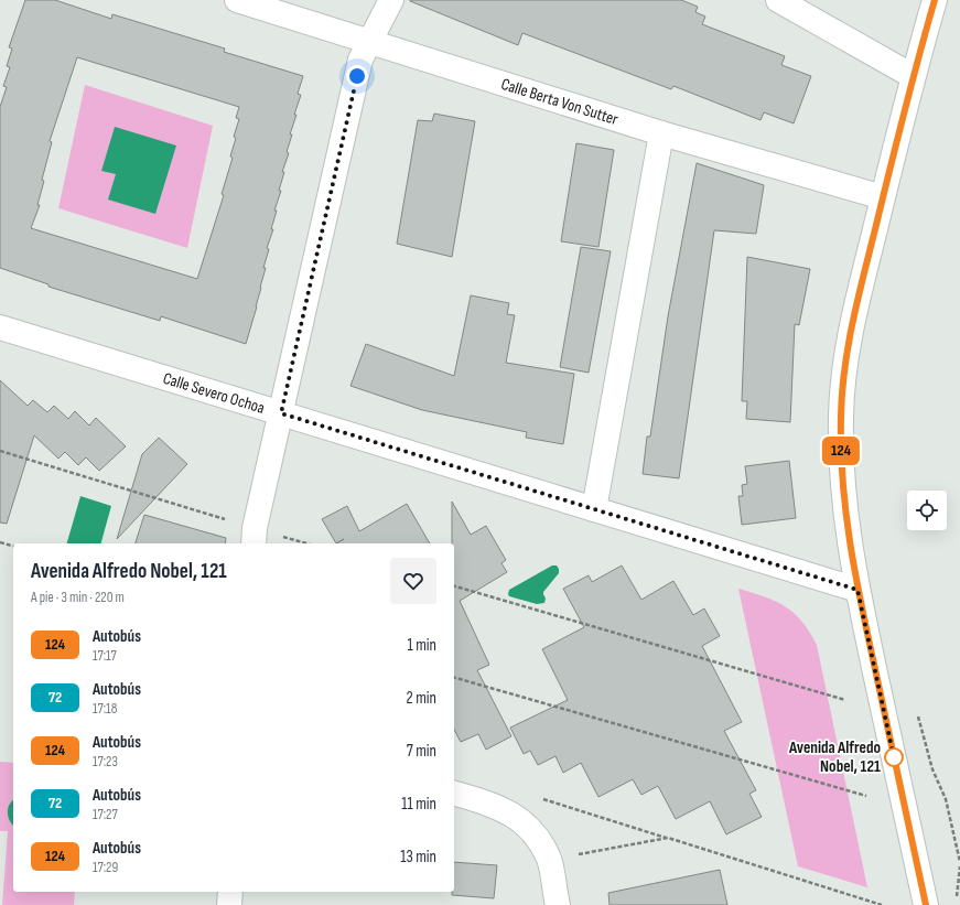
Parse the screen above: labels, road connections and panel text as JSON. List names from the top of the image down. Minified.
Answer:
{"streets":{"street":["Calle Berta Von Sutter","Calle Severo Ochoa"]},"places":["Avenida Alfredo Nobel, 121"],"lines":["bus line 124"],"page":{"on_map":"124","heading":["Avenida Alfredo Nobel, 121","A pie · 3 min · 220 m"],"list":[{"mark":"124","name":"Autobús","note":"17:17","value":"1 min"},{"mark":"72","name":"Autobús","note":"17:18","value":"2 min"},{"mark":"124","name":"Autobús","note":"17:23","value":"7 min"},{"mark":"72","name":"Autobús","note":"17:27","value":"11 min"},{"mark":"124","name":"Autobús","note":"17:29","value":"13 min"}]}}
